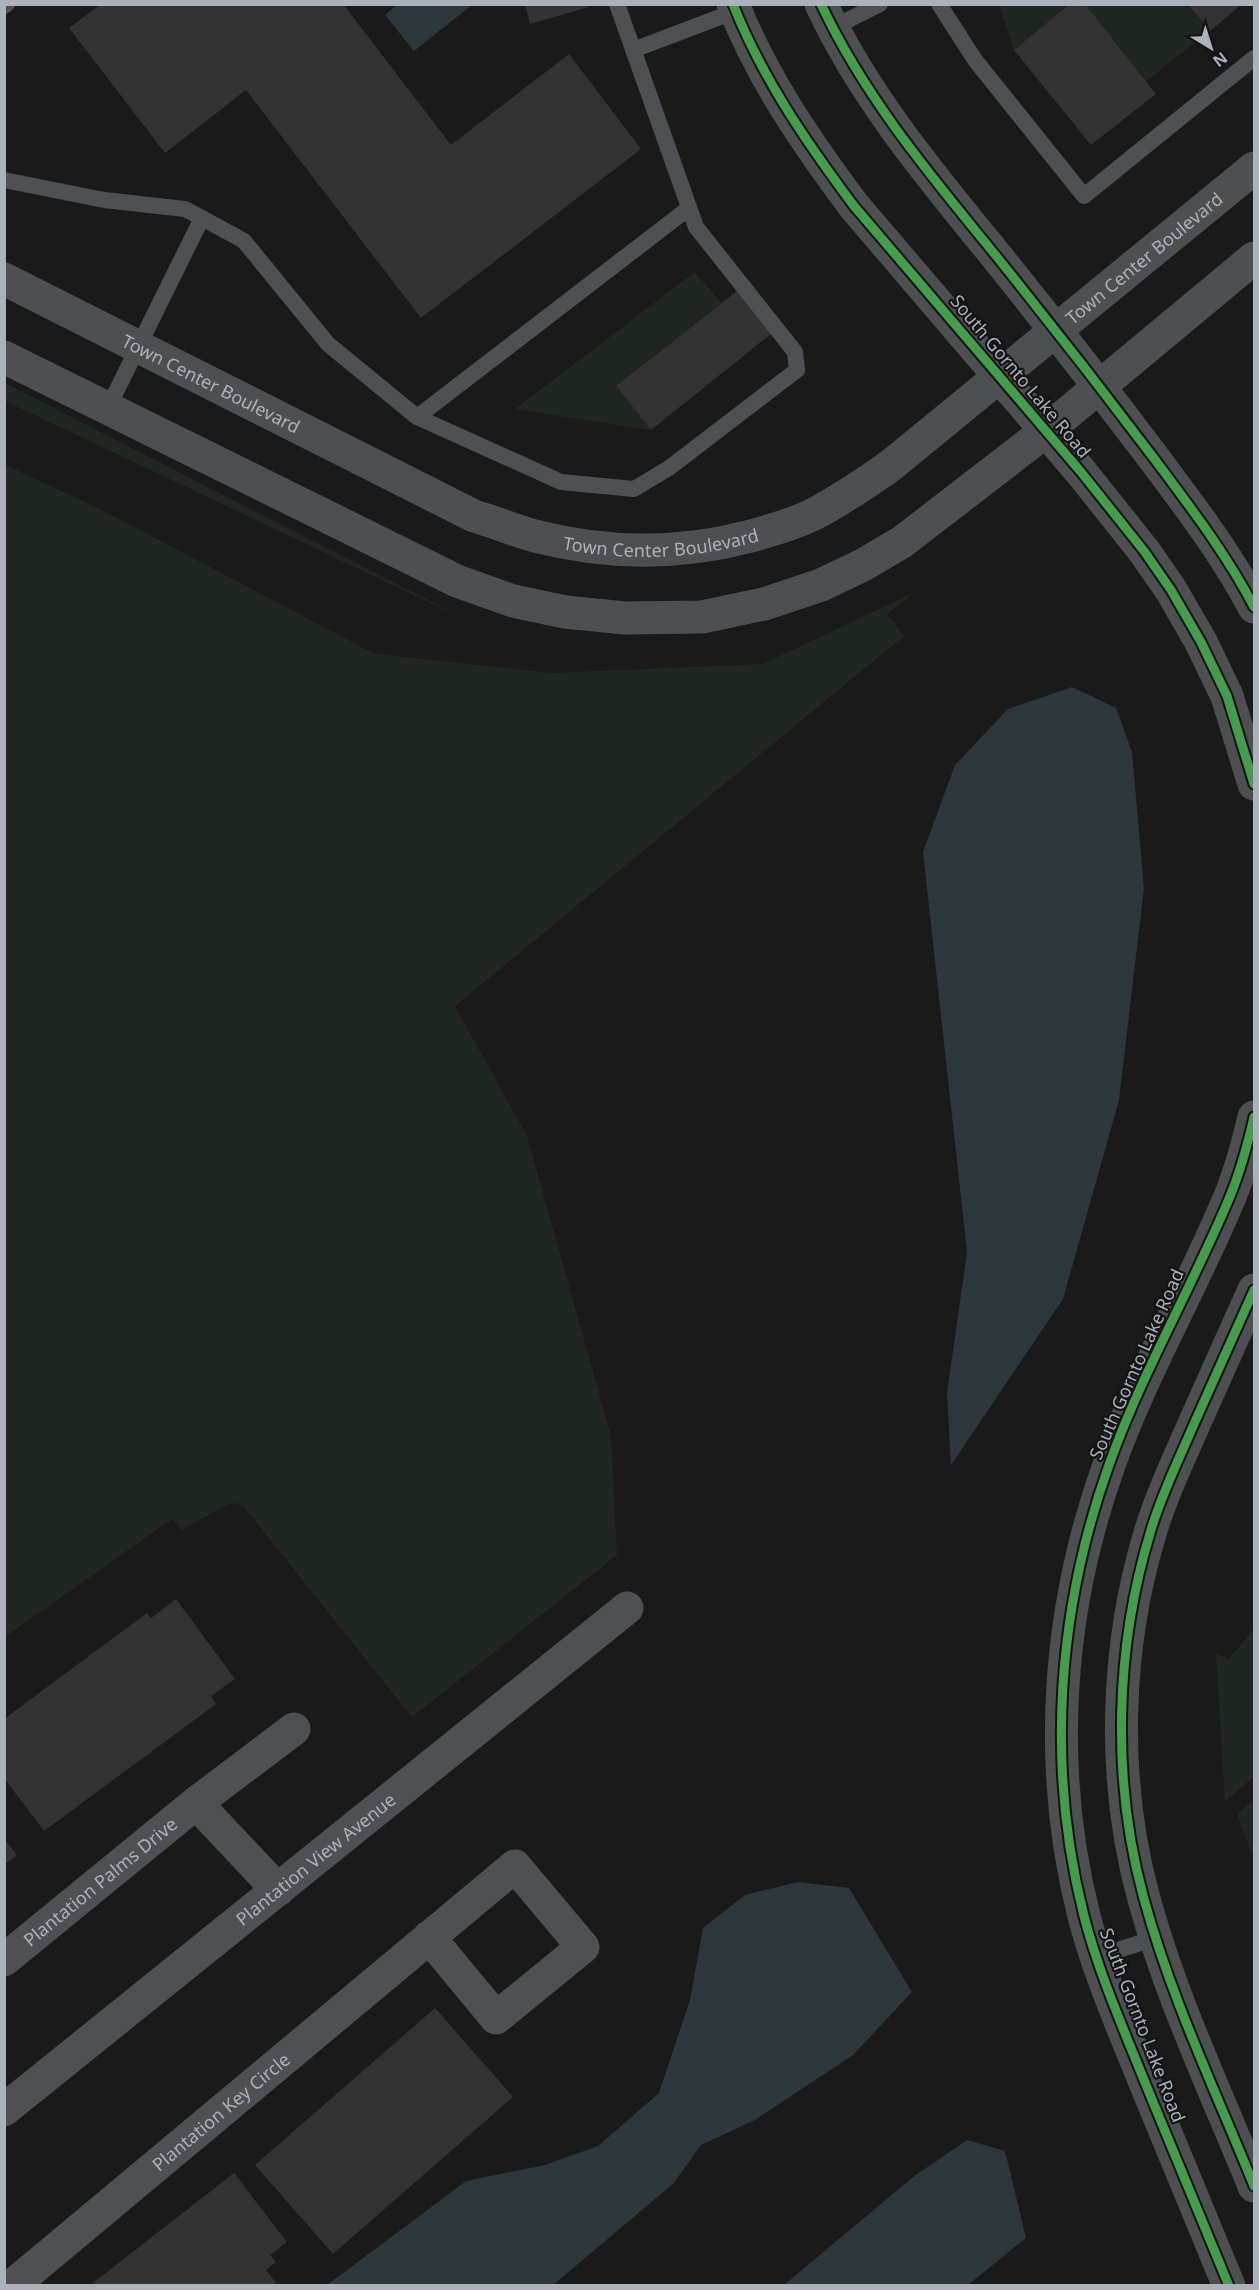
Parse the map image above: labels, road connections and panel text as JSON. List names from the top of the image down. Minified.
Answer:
{"streets":{"street":["Town Center Boulevard","South Gornto Lake Road","Plantation View Avenue","Plantation Palms Drive","Plantation Key Circle"]},"crossings":[["Town Center Boulevard","South Gornto Lake Road"]],"north":"bottom right"}
